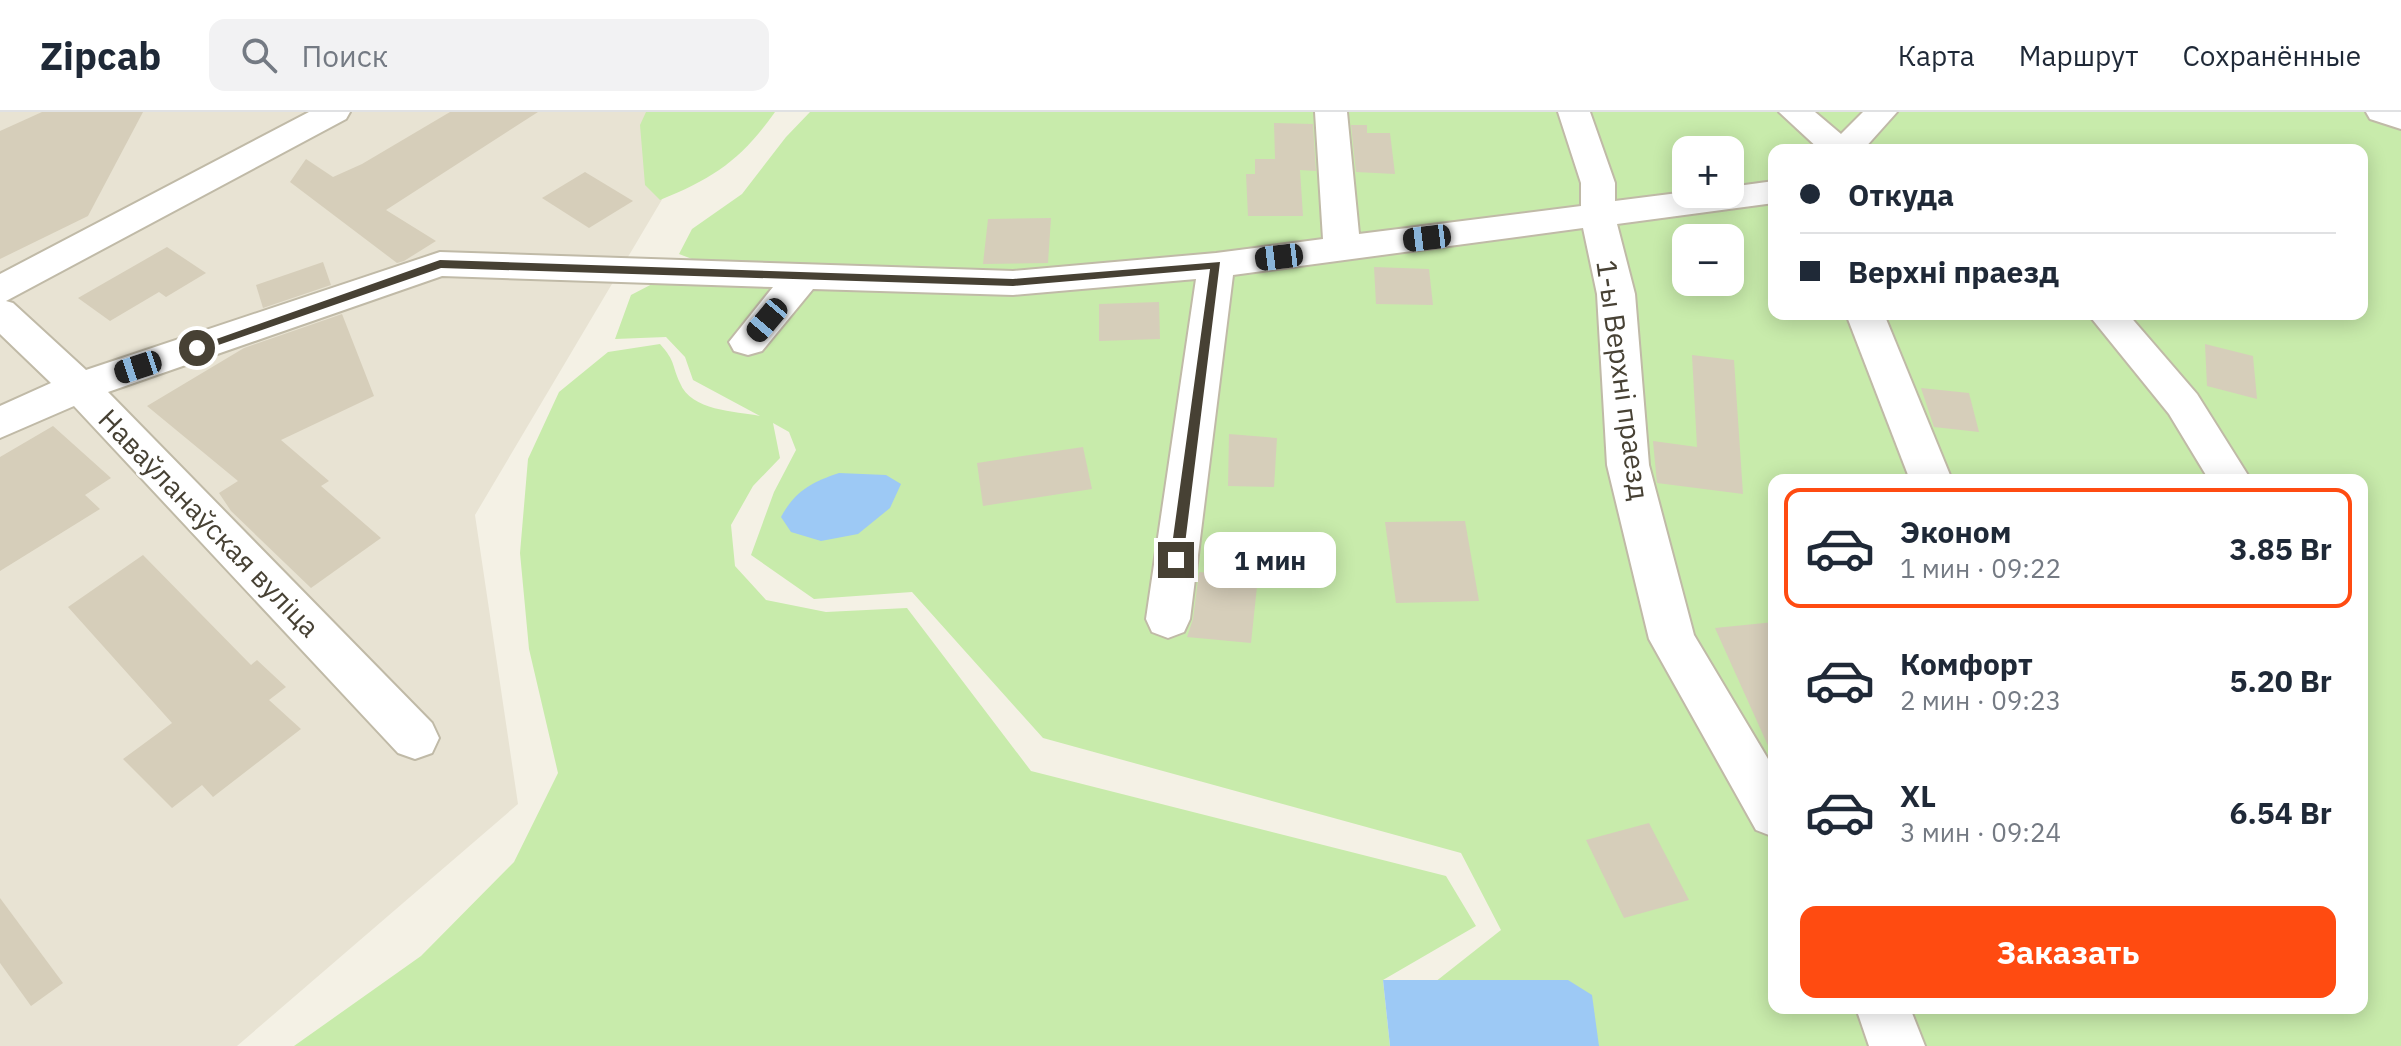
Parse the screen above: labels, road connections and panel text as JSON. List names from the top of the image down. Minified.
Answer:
{"streets":{"street":["1-ы Верхні праезд","Наваўланаўская вуліца"]},"page":{"header":"Zipcab","search":"Поиск","nav":["Карта","Маршрут","Сохранённые"],"map_buttons":["+","−"],"banner":["Откуда","Верхні праезд"],"list":[{"name":"Эконом","note":"1 мин · 09:22","value":"3.85 Br"},{"name":"Комфорт","note":"2 мин · 09:23","value":"5.20 Br"},{"name":"XL","note":"3 мин · 09:24","value":"6.54 Br"}],"bubble":"1 мин","buttons":"Заказать"}}
